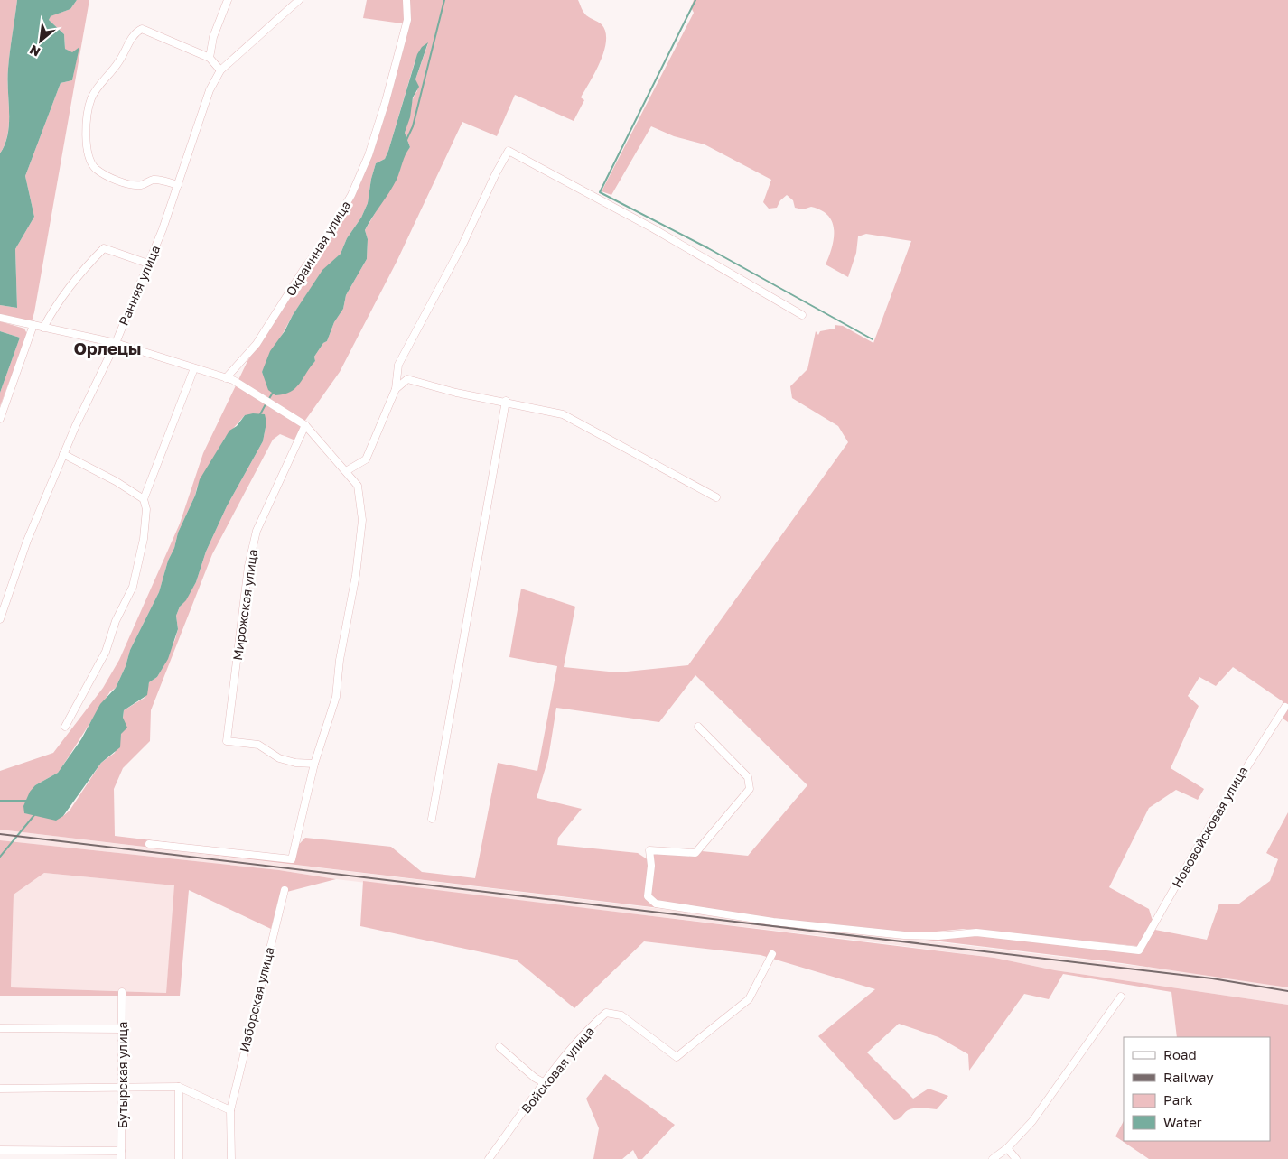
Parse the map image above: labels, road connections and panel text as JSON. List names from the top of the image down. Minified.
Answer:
{"streets":{"street":["Окраинная улица","Ранняя улица","Мирожская улица","Нововойсковая улица","Изборская улица","Войсковая улица","Бутырская улица"]},"districts":["Орлецы"],"legend":["Road","Railway","Park","Water"],"north":"bottom left"}
